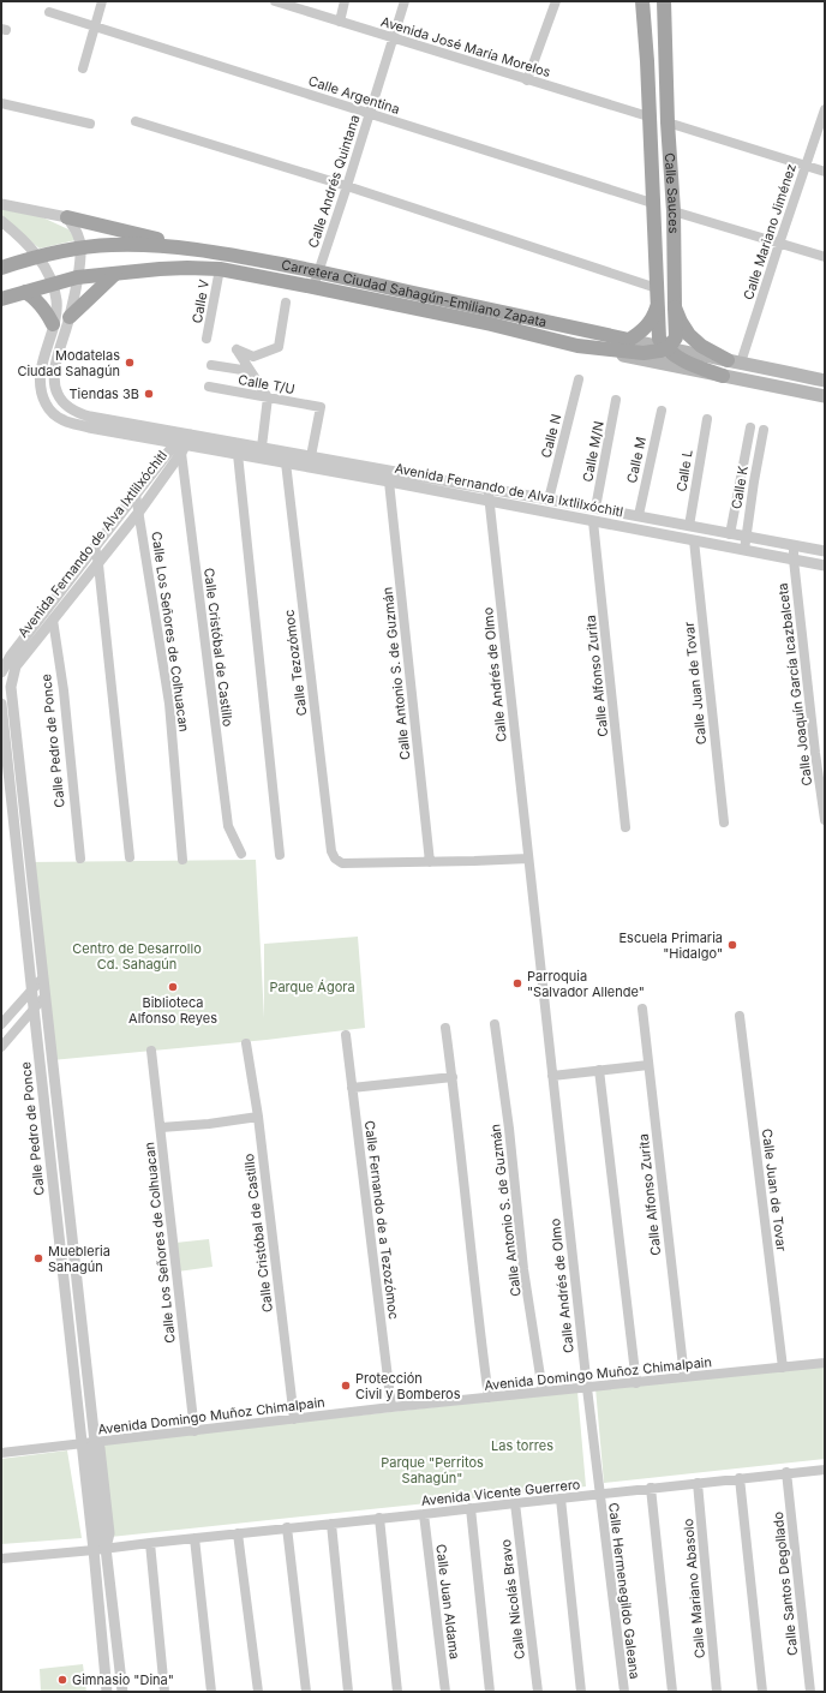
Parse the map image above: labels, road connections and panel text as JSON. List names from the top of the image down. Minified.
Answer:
{"streets":{"main road":["Calle Sauces","Carretera Ciudad Sahagún-Emiliano Zapata"],"street":["Avenida José María Morelos","Calle Argentina","Calle Andrés Quintana","Calle Mariano Jiménez","Calle V","Calle T/U","Calle N","Calle M/N","Calle M","Calle L","Calle K","Avenida Fernando de Alva Ixtlilxóchitl","Calle Los Señores de Colhuacan","Calle Cristóbal de Castillo","Calle Tezozómoc","Calle Antonio S. de Guzmán","Calle Andrés de Olmo","Calle Alfonso Zurita","Calle Juan de Tovar","Calle Joaquín García Icazbalceta","Calle Pedro de Ponce","Calle Fernando de a Tezozómoc","Avenida Domingo Muñoz Chimalpain","Avenida Vicente Guerrero","Calle Santos Degollado","Calle Mariano Abasolo","Calle Hermenegildo Galeana","Calle Nicolás Bravo","Calle Juan Aldama"]},"crossings":[["Avenida José María Morelos","Calle Andrés Quintana"],["Avenida José María Morelos","Calle Sauces"],["Calle Argentina","Calle Andrés Quintana"],["Calle Argentina","Calle Sauces"],["Calle Andrés Quintana","Carretera Ciudad Sahagún-Emiliano Zapata"],["Calle Sauces","Calle Mariano Jiménez"],["Calle Sauces","Carretera Ciudad Sahagún-Emiliano Zapata"],["Calle Mariano Jiménez","Carretera Ciudad Sahagún-Emiliano Zapata"],["Carretera Ciudad Sahagún-Emiliano Zapata","Calle V"],["Carretera Ciudad Sahagún-Emiliano Zapata","Avenida Fernando de Alva Ixtlilxóchitl"],["Calle T/U","Avenida Fernando de Alva Ixtlilxóchitl"],["Calle N","Avenida Fernando de Alva Ixtlilxóchitl"],["Calle M/N","Avenida Fernando de Alva Ixtlilxóchitl"],["Calle M","Avenida Fernando de Alva Ixtlilxóchitl"],["Calle L","Avenida Fernando de Alva Ixtlilxóchitl"],["Calle K","Avenida Fernando de Alva Ixtlilxóchitl"],["Avenida Fernando de Alva Ixtlilxóchitl","Calle Los Señores de Colhuacan"],["Avenida Fernando de Alva Ixtlilxóchitl","Calle Cristóbal de Castillo"],["Avenida Fernando de Alva Ixtlilxóchitl","Calle Tezozómoc"],["Avenida Fernando de Alva Ixtlilxóchitl","Calle Antonio S. de Guzmán"],["Avenida Fernando de Alva Ixtlilxóchitl","Calle Andrés de Olmo"],["Avenida Fernando de Alva Ixtlilxóchitl","Calle Alfonso Zurita"],["Avenida Fernando de Alva Ixtlilxóchitl","Calle Juan de Tovar"],["Avenida Fernando de Alva Ixtlilxóchitl","Calle Joaquín García Icazbalceta"],["Avenida Fernando de Alva Ixtlilxóchitl","Calle Pedro de Ponce"],["Calle Los Señores de Colhuacan","Avenida Domingo Muñoz Chimalpain"],["Calle Cristóbal de Castillo","Avenida Domingo Muñoz Chimalpain"],["Calle Tezozómoc","Calle Antonio S. de Guzmán"],["Calle Antonio S. de Guzmán","Avenida Domingo Muñoz Chimalpain"],["Calle Andrés de Olmo","Avenida Domingo Muñoz Chimalpain"],["Calle Andrés de Olmo","Avenida Vicente Guerrero"],["Calle Andrés de Olmo","Calle Hermenegildo Galeana"],["Calle Alfonso Zurita","Avenida Domingo Muñoz Chimalpain"],["Calle Juan de Tovar","Avenida Domingo Muñoz Chimalpain"],["Calle Pedro de Ponce","Avenida Domingo Muñoz Chimalpain"],["Calle Pedro de Ponce","Avenida Vicente Guerrero"],["Calle Fernando de a Tezozómoc","Avenida Domingo Muñoz Chimalpain"],["Avenida Vicente Guerrero","Calle Santos Degollado"],["Avenida Vicente Guerrero","Calle Mariano Abasolo"],["Avenida Vicente Guerrero","Calle Hermenegildo Galeana"],["Avenida Vicente Guerrero","Calle Nicolás Bravo"],["Avenida Vicente Guerrero","Calle Juan Aldama"]],"parks":["Centro de Desarrollo Cd. Sahagún","Parque Ágora","Las torres","Parque \"Perritos Sahagún\""],"places":["Modatelas Ciudad Sahagún","Tiendas 3B","Escuela Primaria \"Hidalgo\"","Parroquia \"Salvador Allende\"","Biblioteca Alfonso Reyes","Muebleria Sahagún","Protección Civil y Bomberos","Gimnasio \"Dina\""]}
